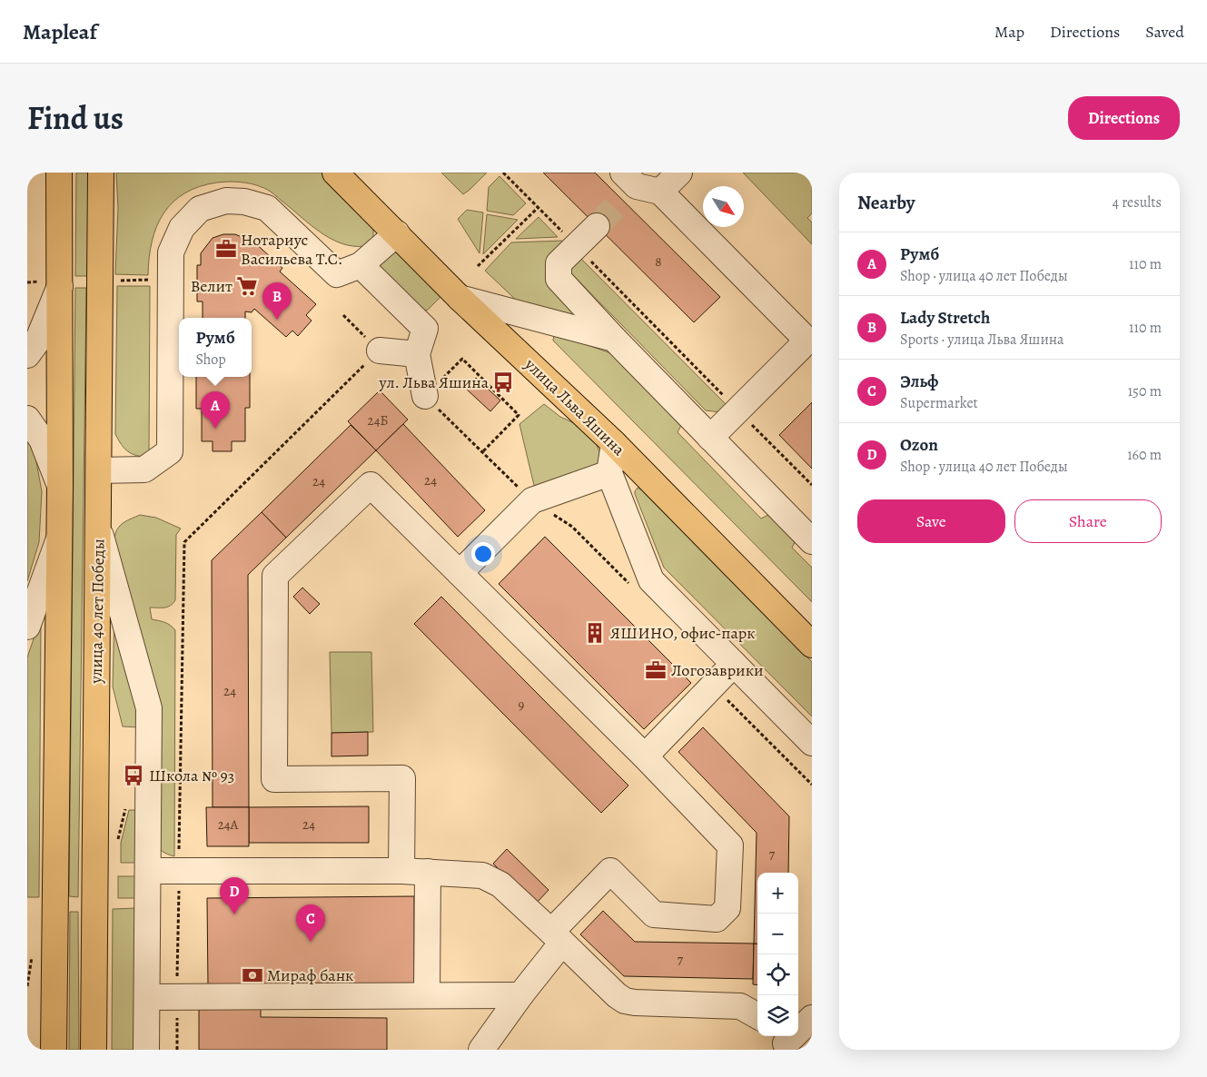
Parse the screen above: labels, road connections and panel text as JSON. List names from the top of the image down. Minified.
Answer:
{"streets":{"main road":["улица Льва Яшина","улица 40 лет Победы"]},"places":{"office":["Нотариус Васильева Т.С.","Логозаврики"],"supermarket":["Велит"],"bus stop":["ул. Льва Яшина","Школа № 93"],"building":["ЯШИНО, офис-парк"],"bank":["Мираф банк"]},"house_numbers":["8","24Б","24","24","24","9","24А","24","7","7"],"north":"bottom right","page":{"header":"Mapleaf","nav":["Map","Directions","Saved"],"title":"Find us","buttons":["Directions",["Save","Share"]],"heading":["Nearby","4 results"],"list":[{"mark":"A","name":"Румб","note":"Shop · улица 40 лет Победы","value":"110 m"},{"mark":"B","name":"Lady Stretch","note":"Sports · улица Льва Яшина","value":"110 m"},{"mark":"C","name":"Эльф","note":"Supermarket","value":"150 m"},{"mark":"D","name":"Ozon","note":"Shop · улица 40 лет Победы","value":"160 m"}],"pins":["B","A","D","C"],"popup":["Румб","Shop"],"map_buttons":["+","−"]}}
